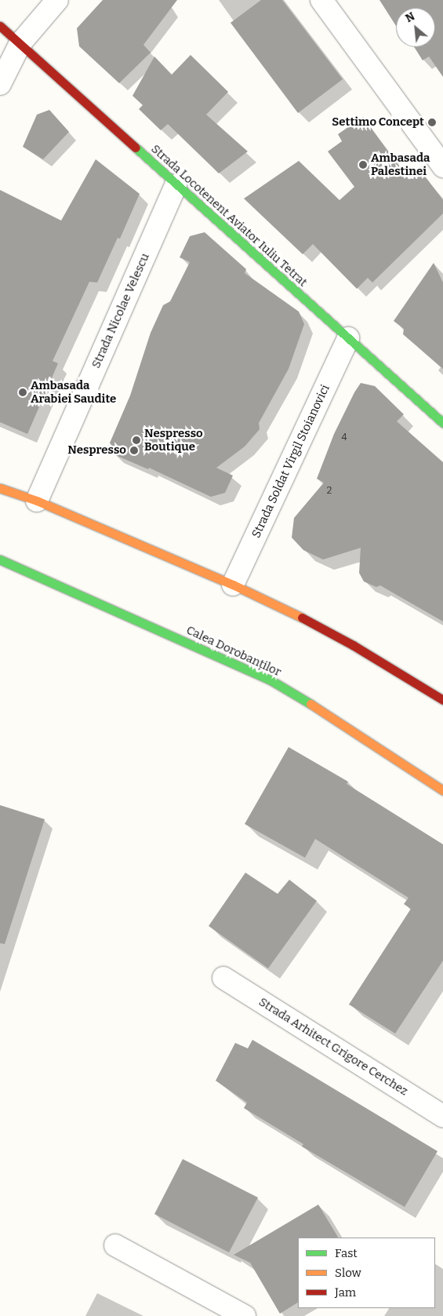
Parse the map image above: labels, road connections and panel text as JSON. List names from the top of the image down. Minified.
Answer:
{"streets":{"main road":["Strada Locotenent Aviator Iuliu Tetrat","Calea Dorobanților"],"street":["Strada Nicolae Velescu","Strada Soldat Virgil Stoianovici","Strada Arhitect Grigore Cerchez"]},"crossings":[["Strada Locotenent Aviator Iuliu Tetrat","Strada Nicolae Velescu"],["Strada Locotenent Aviator Iuliu Tetrat","Strada Soldat Virgil Stoianovici"]],"places":["Settimo Concept","Ambasada Palestinei","Ambasada Arabiei Saudite","Nespresso Boutique","Nespresso"],"house_numbers":["4","2"],"legend":["Fast","Slow","Jam"],"north":"top left"}
